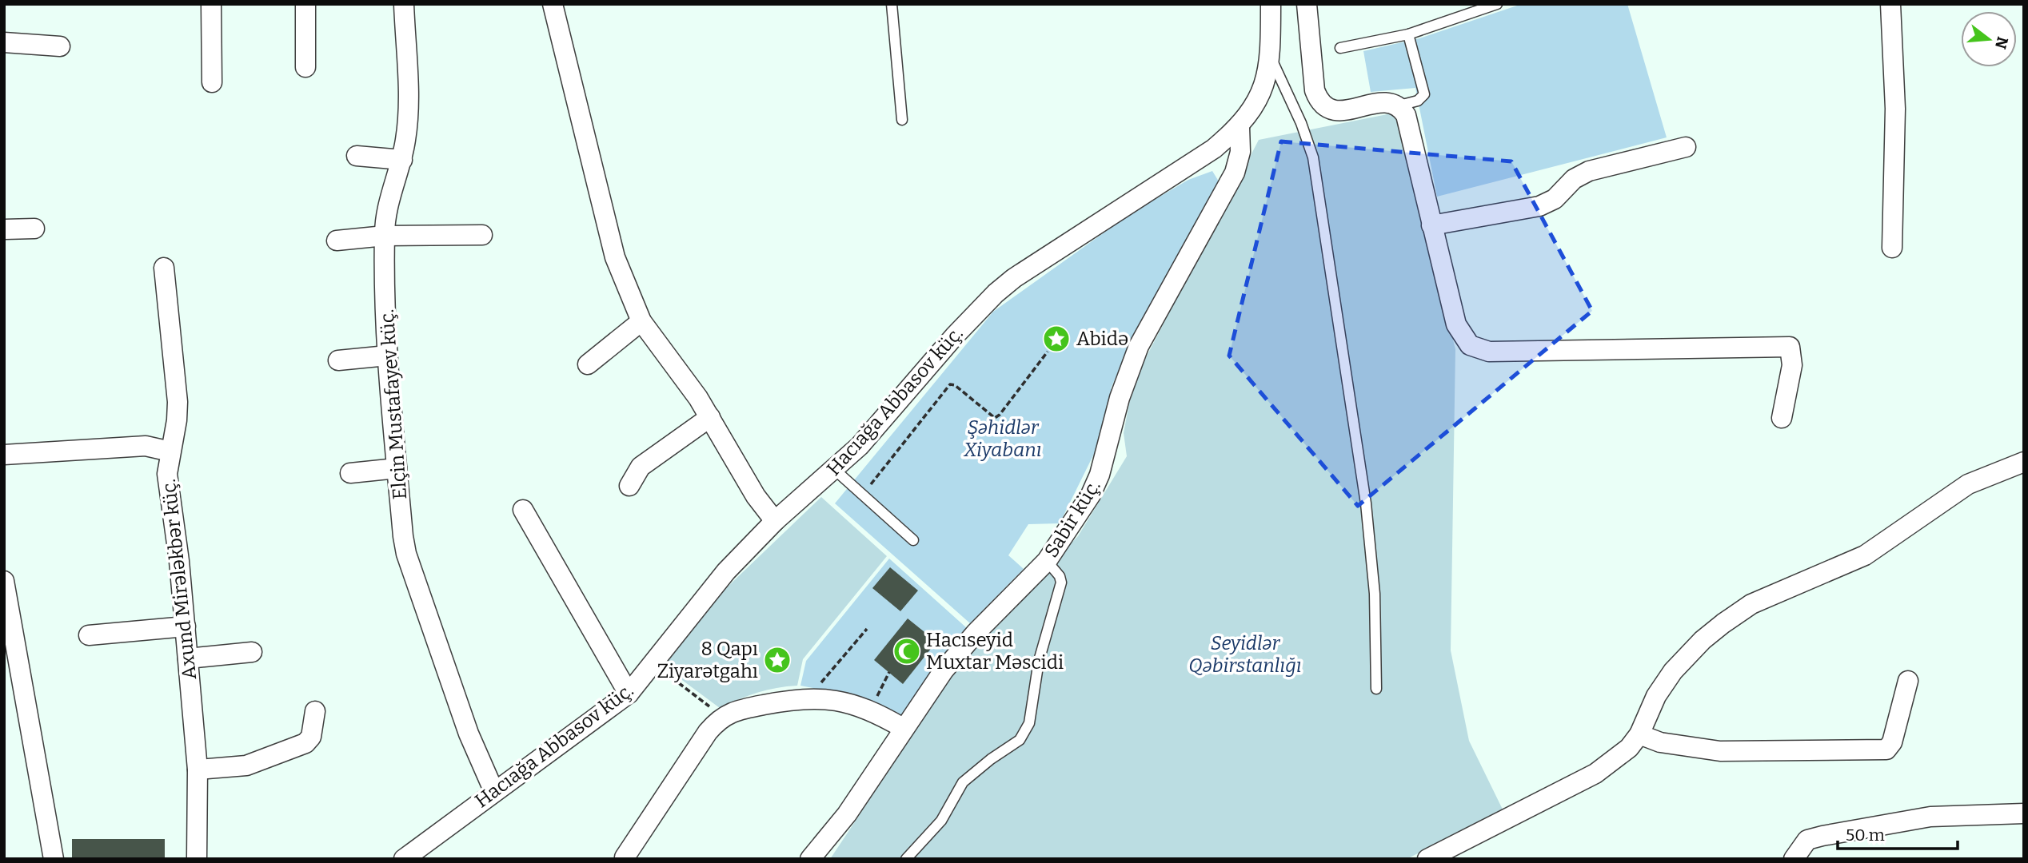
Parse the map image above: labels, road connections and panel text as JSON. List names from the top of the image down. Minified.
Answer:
{"streets":{"street":["Hacıağa Abbasov küç.","Elçin Mustafayev küç.","Sabir küç.","Axund Mirələkbər küç."]},"crossings":[["Hacıağa Abbasov küç.","Elçin Mustafayev küç."],["Hacıağa Abbasov küç.","Sabir küç."]],"parks":["Şəhidlər Xiyabanı","Seyidlər Qəbirstanlığı"],"places":{"place":["Abidə","8 Qapı Ziyarətgahı"],"mosque":["Hacıseyid Muxtar Məscidi"]},"scale_bar":"50 m","north":"right"}
